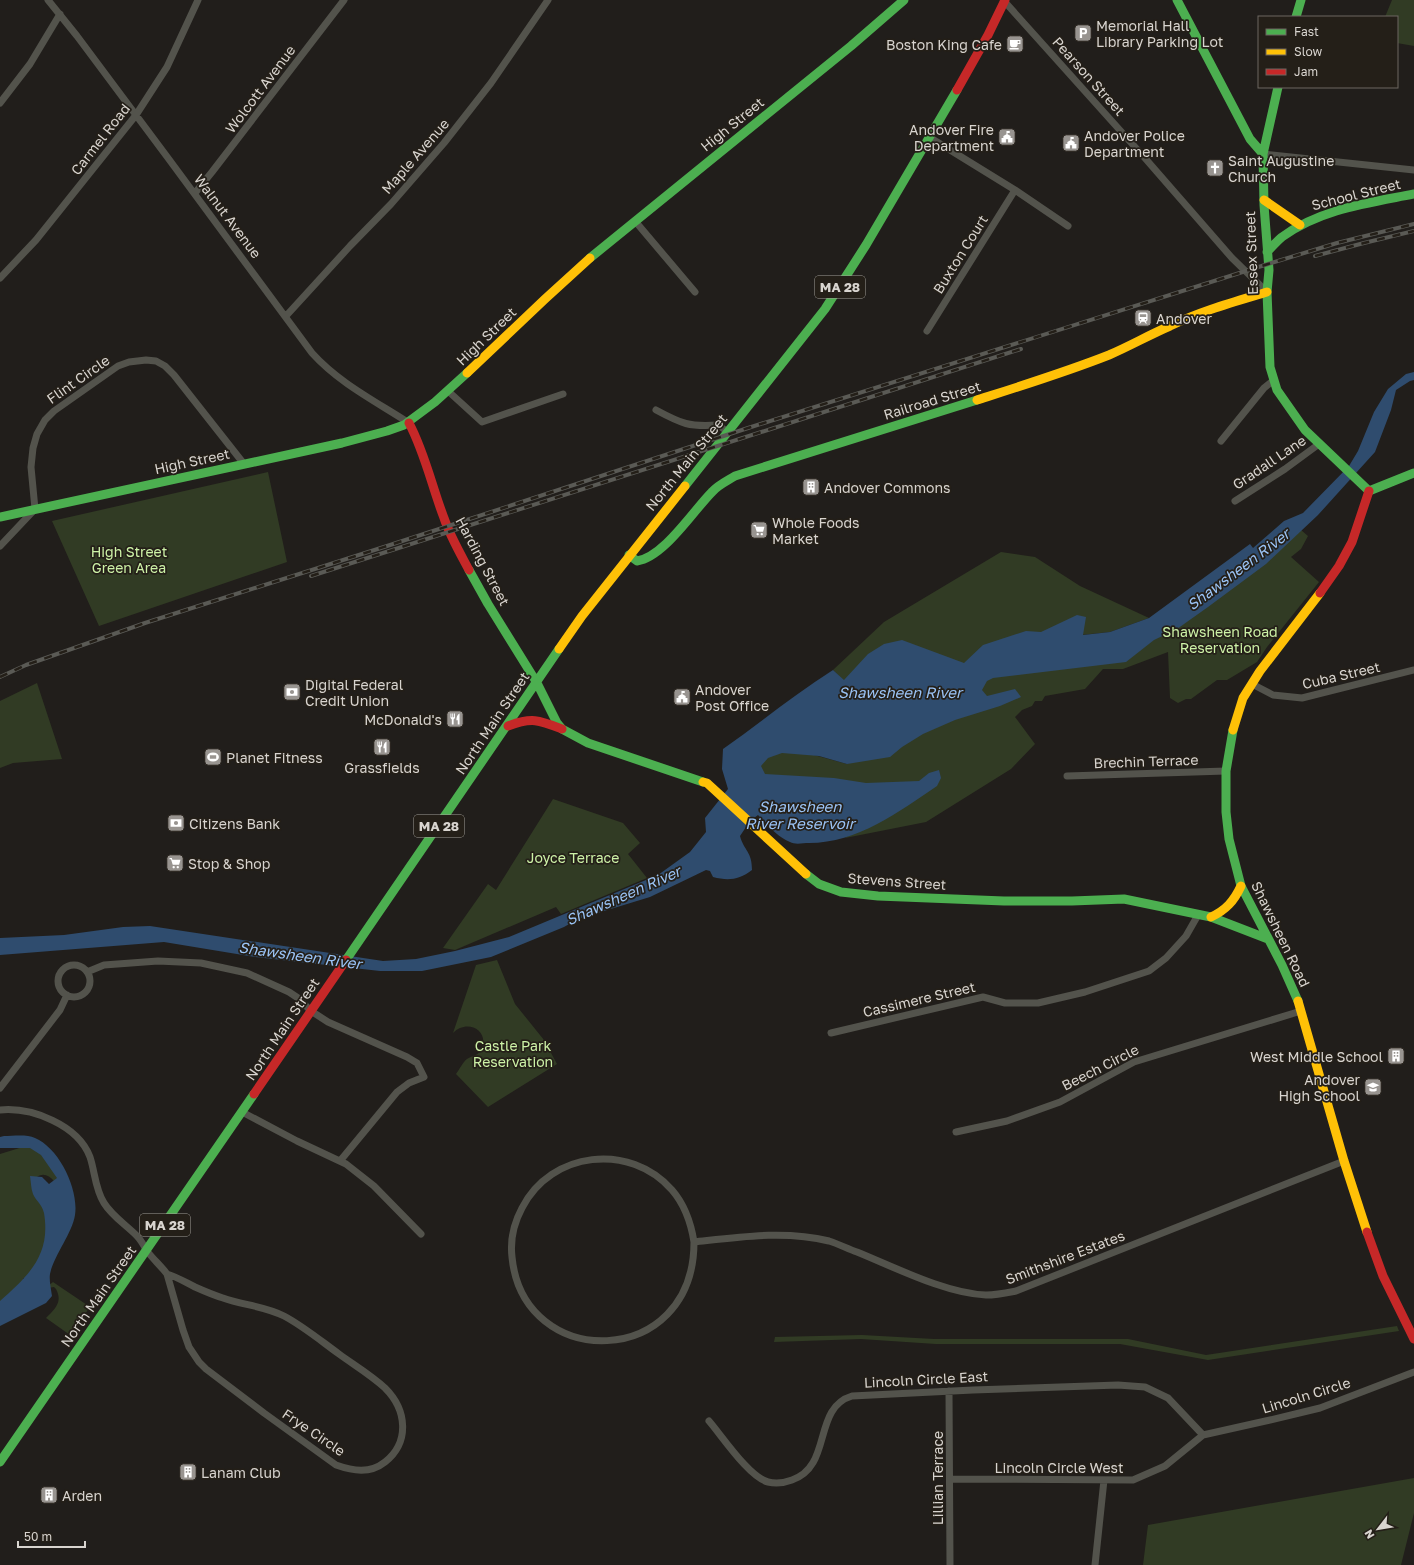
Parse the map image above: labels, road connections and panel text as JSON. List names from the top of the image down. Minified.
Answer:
{"streets":{"main road":["High Street","School Street","Essex Street","MA 28","Railroad Street","North Main Street","Harding Street","Stevens Street","Shawsheen Road"],"street":["Pearson Street","Wolcott Avenue","Carmel Road","Maple Avenue","Walnut Avenue","Buxton Court","Flint Circle","Gradall Lane","Cuba Street","Brechin Terrace","Cassimere Street","Beech Circle","Smithshire Estates","Lincoln Circle East","Lincoln Circle","Frye Circle","Lincoln Circle West","Lillian Terrace"]},"crossings":[["Pearson Street","Essex Street"],["Pearson Street","Railroad Street"],["Pearson Street","North Main Street"],["Wolcott Avenue","Walnut Avenue"],["High Street","Walnut Avenue"],["High Street","Flint Circle"],["High Street","Harding Street"],["Carmel Road","Walnut Avenue"],["Maple Avenue","Walnut Avenue"],["School Street","Essex Street"],["Walnut Avenue","Harding Street"],["Essex Street","Railroad Street"],["Essex Street","Gradall Lane"],["Essex Street","Shawsheen Road"],["Railroad Street","North Main Street"],["North Main Street","Harding Street"],["North Main Street","Stevens Street"],["North Main Street","Frye Circle"],["Cuba Street","Shawsheen Road"],["Brechin Terrace","Shawsheen Road"],["Stevens Street","Shawsheen Road"],["Stevens Street","Cassimere Street"],["Shawsheen Road","Beech Circle"],["Shawsheen Road","Smithshire Estates"],["Lincoln Circle East","Lincoln Circle"],["Lincoln Circle East","Lincoln Circle West"],["Lincoln Circle East","Lillian Terrace"],["Lincoln Circle","Lincoln Circle West"],["Lincoln Circle West","Lillian Terrace"]],"water":["Shawsheen River","Shawsheen River Reservoir"],"parks":["High Street Green Area","Shawsheen Road Reservation","Joyce Terrace","Castle Park Reservation"],"places":{"parking":["Memorial Hall Library Parking Lot"],"cafe":["Boston King Cafe"],"public building":["Andover Fire Department","Andover Police Department","Andover Post Office"],"church":["Saint Augustine Church"],"station":["Andover"],"building":["Andover Commons","West Middle School","Lanam Club","Arden"],"supermarket":["Whole Foods Market","Stop & Shop"],"bank":["Digital Federal Credit Union","Citizens Bank"],"restaurant":["McDonald's","Grassfields"],"sports":["Planet Fitness"],"school or university":["Andover High School"]},"legend":["Fast","Slow","Jam"],"scale_bar":"50 m","north":"bottom left"}
